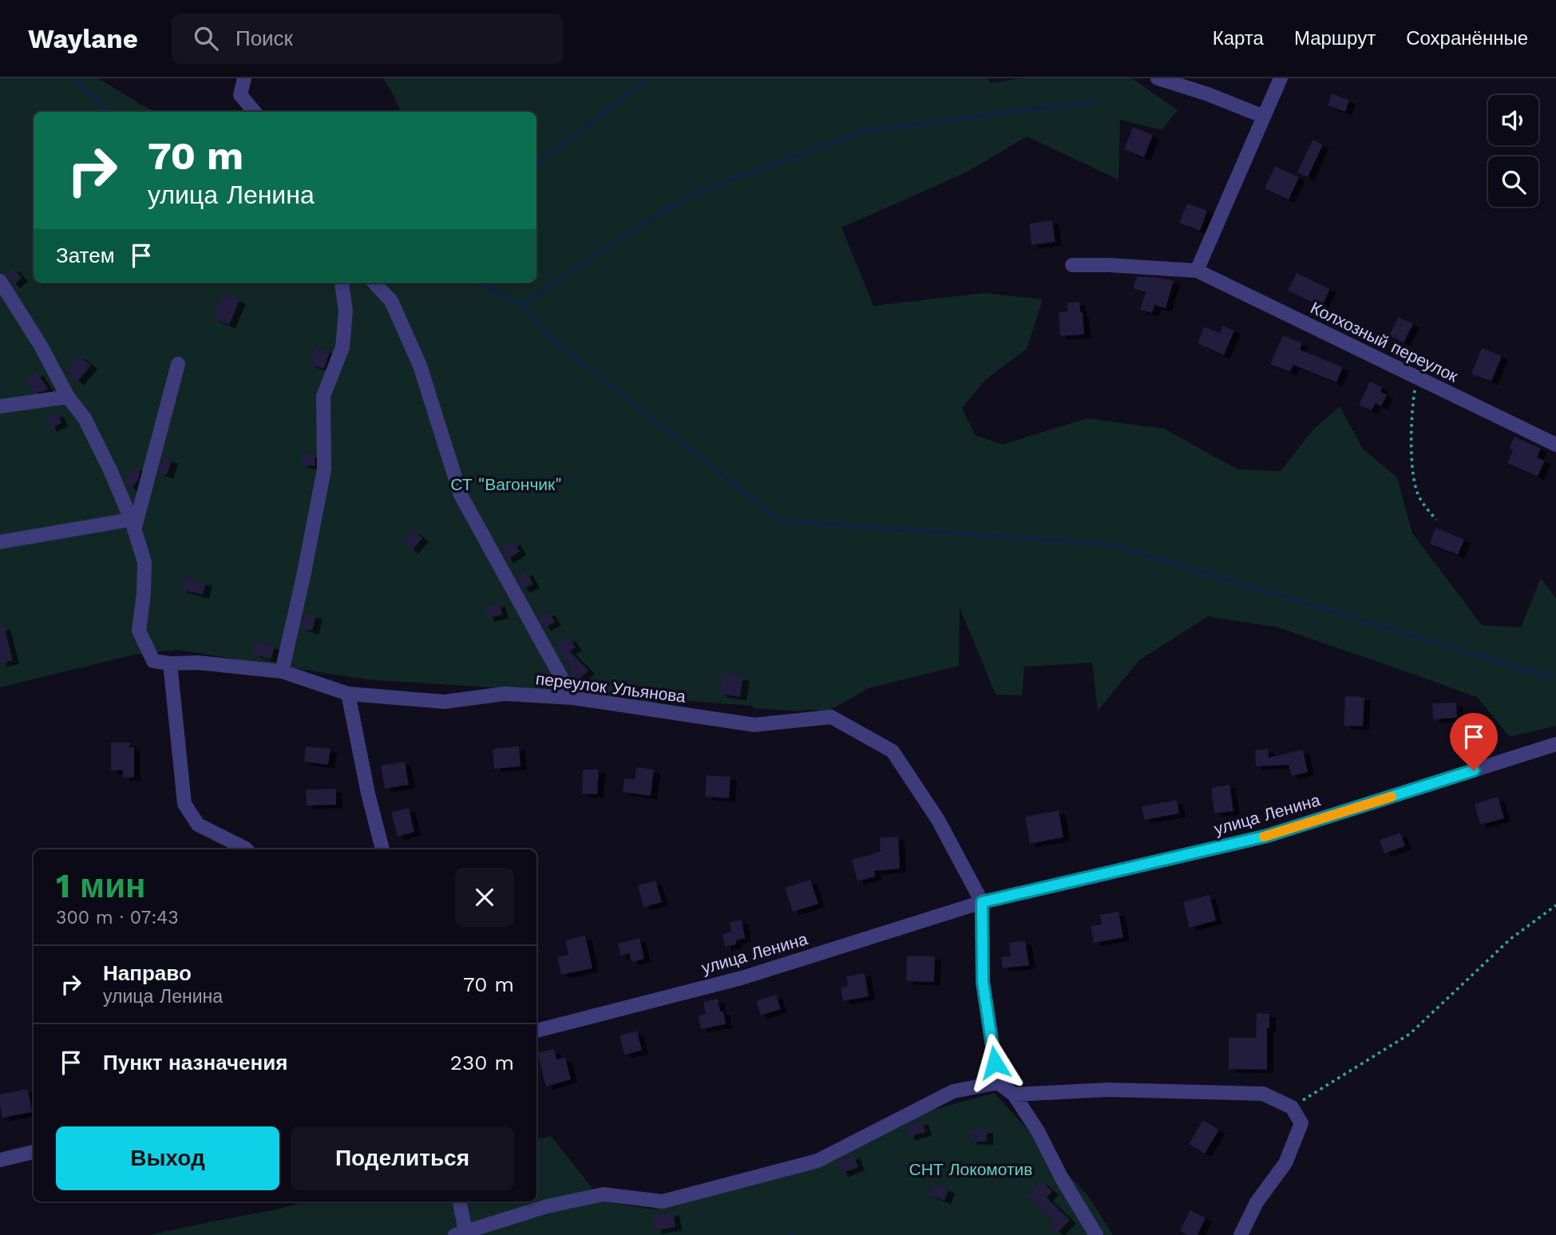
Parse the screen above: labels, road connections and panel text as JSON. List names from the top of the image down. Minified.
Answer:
{"streets":{"street":["Колхозный переулок","переулок Ульянова","улица Ленина"]},"crossings":[["переулок Ульянова","улица Ленина"]],"parks":["СТ \"Вагончик\"","СНТ Локомотив"],"page":{"header":"Waylane","search":"Поиск","nav":["Карта","Маршрут","Сохранённые"],"turn":["70 m","улица Ленина"],"then":"Затем","heading":["1 мин","300 m · 07:43"],"list":[{"name":"Направо","note":"улица Ленина","value":"70 m"},{"name":"Пункт назначения","value":"230 m"}],"buttons":["Выход","Поделиться"]}}
